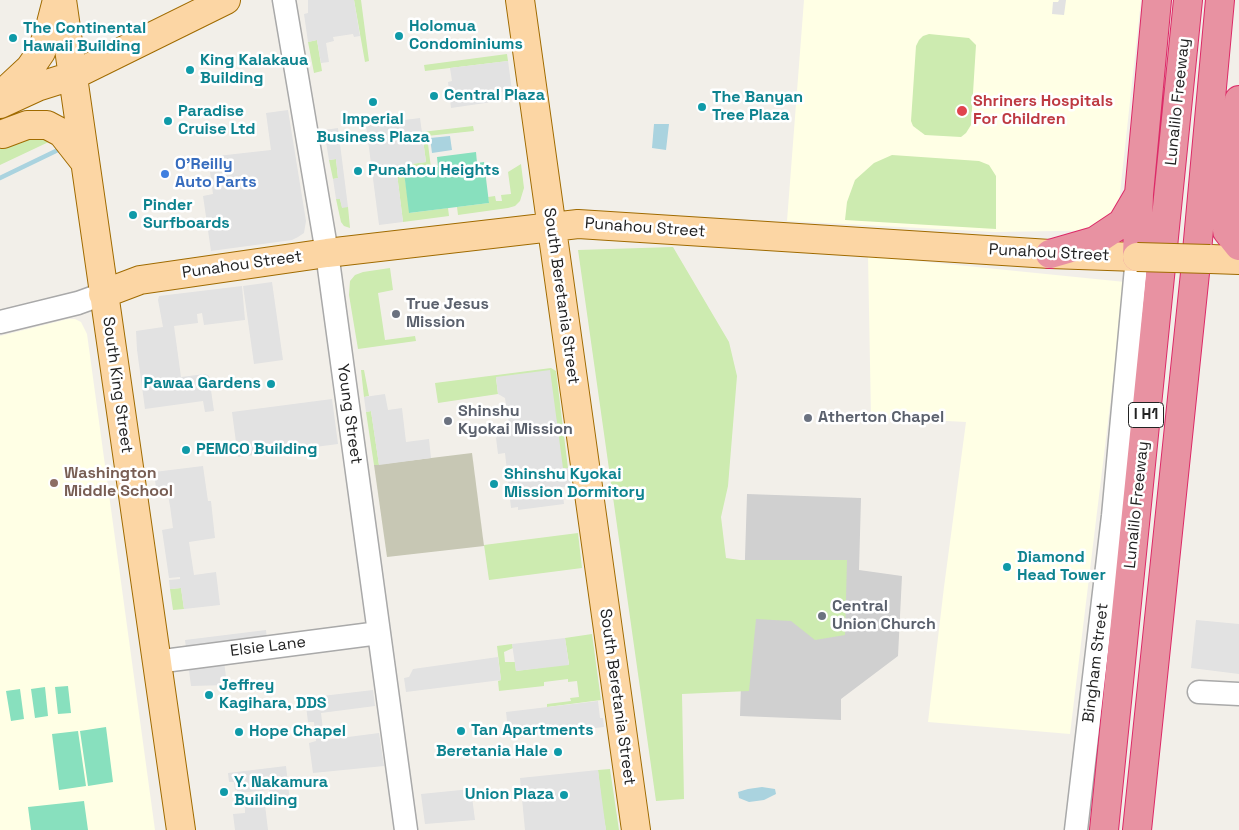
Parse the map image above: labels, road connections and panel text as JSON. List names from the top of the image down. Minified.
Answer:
{"streets":{"highway":["Lunalilo Freeway","I H1"],"main road":["Punahou Street","South Beretania Street","South King Street"],"street":["Young Street","Elsie Lane","Bingham Street"]},"crossings":[["Punahou Street","South Beretania Street"],["Punahou Street","South King Street"],["Punahou Street","Young Street"],["Punahou Street","Bingham Street"],["South King Street","Elsie Lane"],["Young Street","Elsie Lane"]],"places":["Holomua Condominiums","The Continental Hawaii Building","King Kalakaua Building","Central Plaza","Imperial Business Plaza","The Banyan Tree Plaza","Shriners Hospitals For Children","Paradise Cruise Ltd","Punahou Heights","O'Reilly Auto Parts","Pinder Surfboards","True Jesus Mission","Pawaa Gardens","Atherton Chapel","Shinshu Kyokai Mission","PEMCO Building","Washington Middle School","Shinshu Kyokai Mission Dormitory","Diamond Head Tower","Central Union Church","Jeffrey Kagihara, DDS","Tan Apartments","Hope Chapel","Beretania Hale","Y. Nakamura Building","Union Plaza"]}
